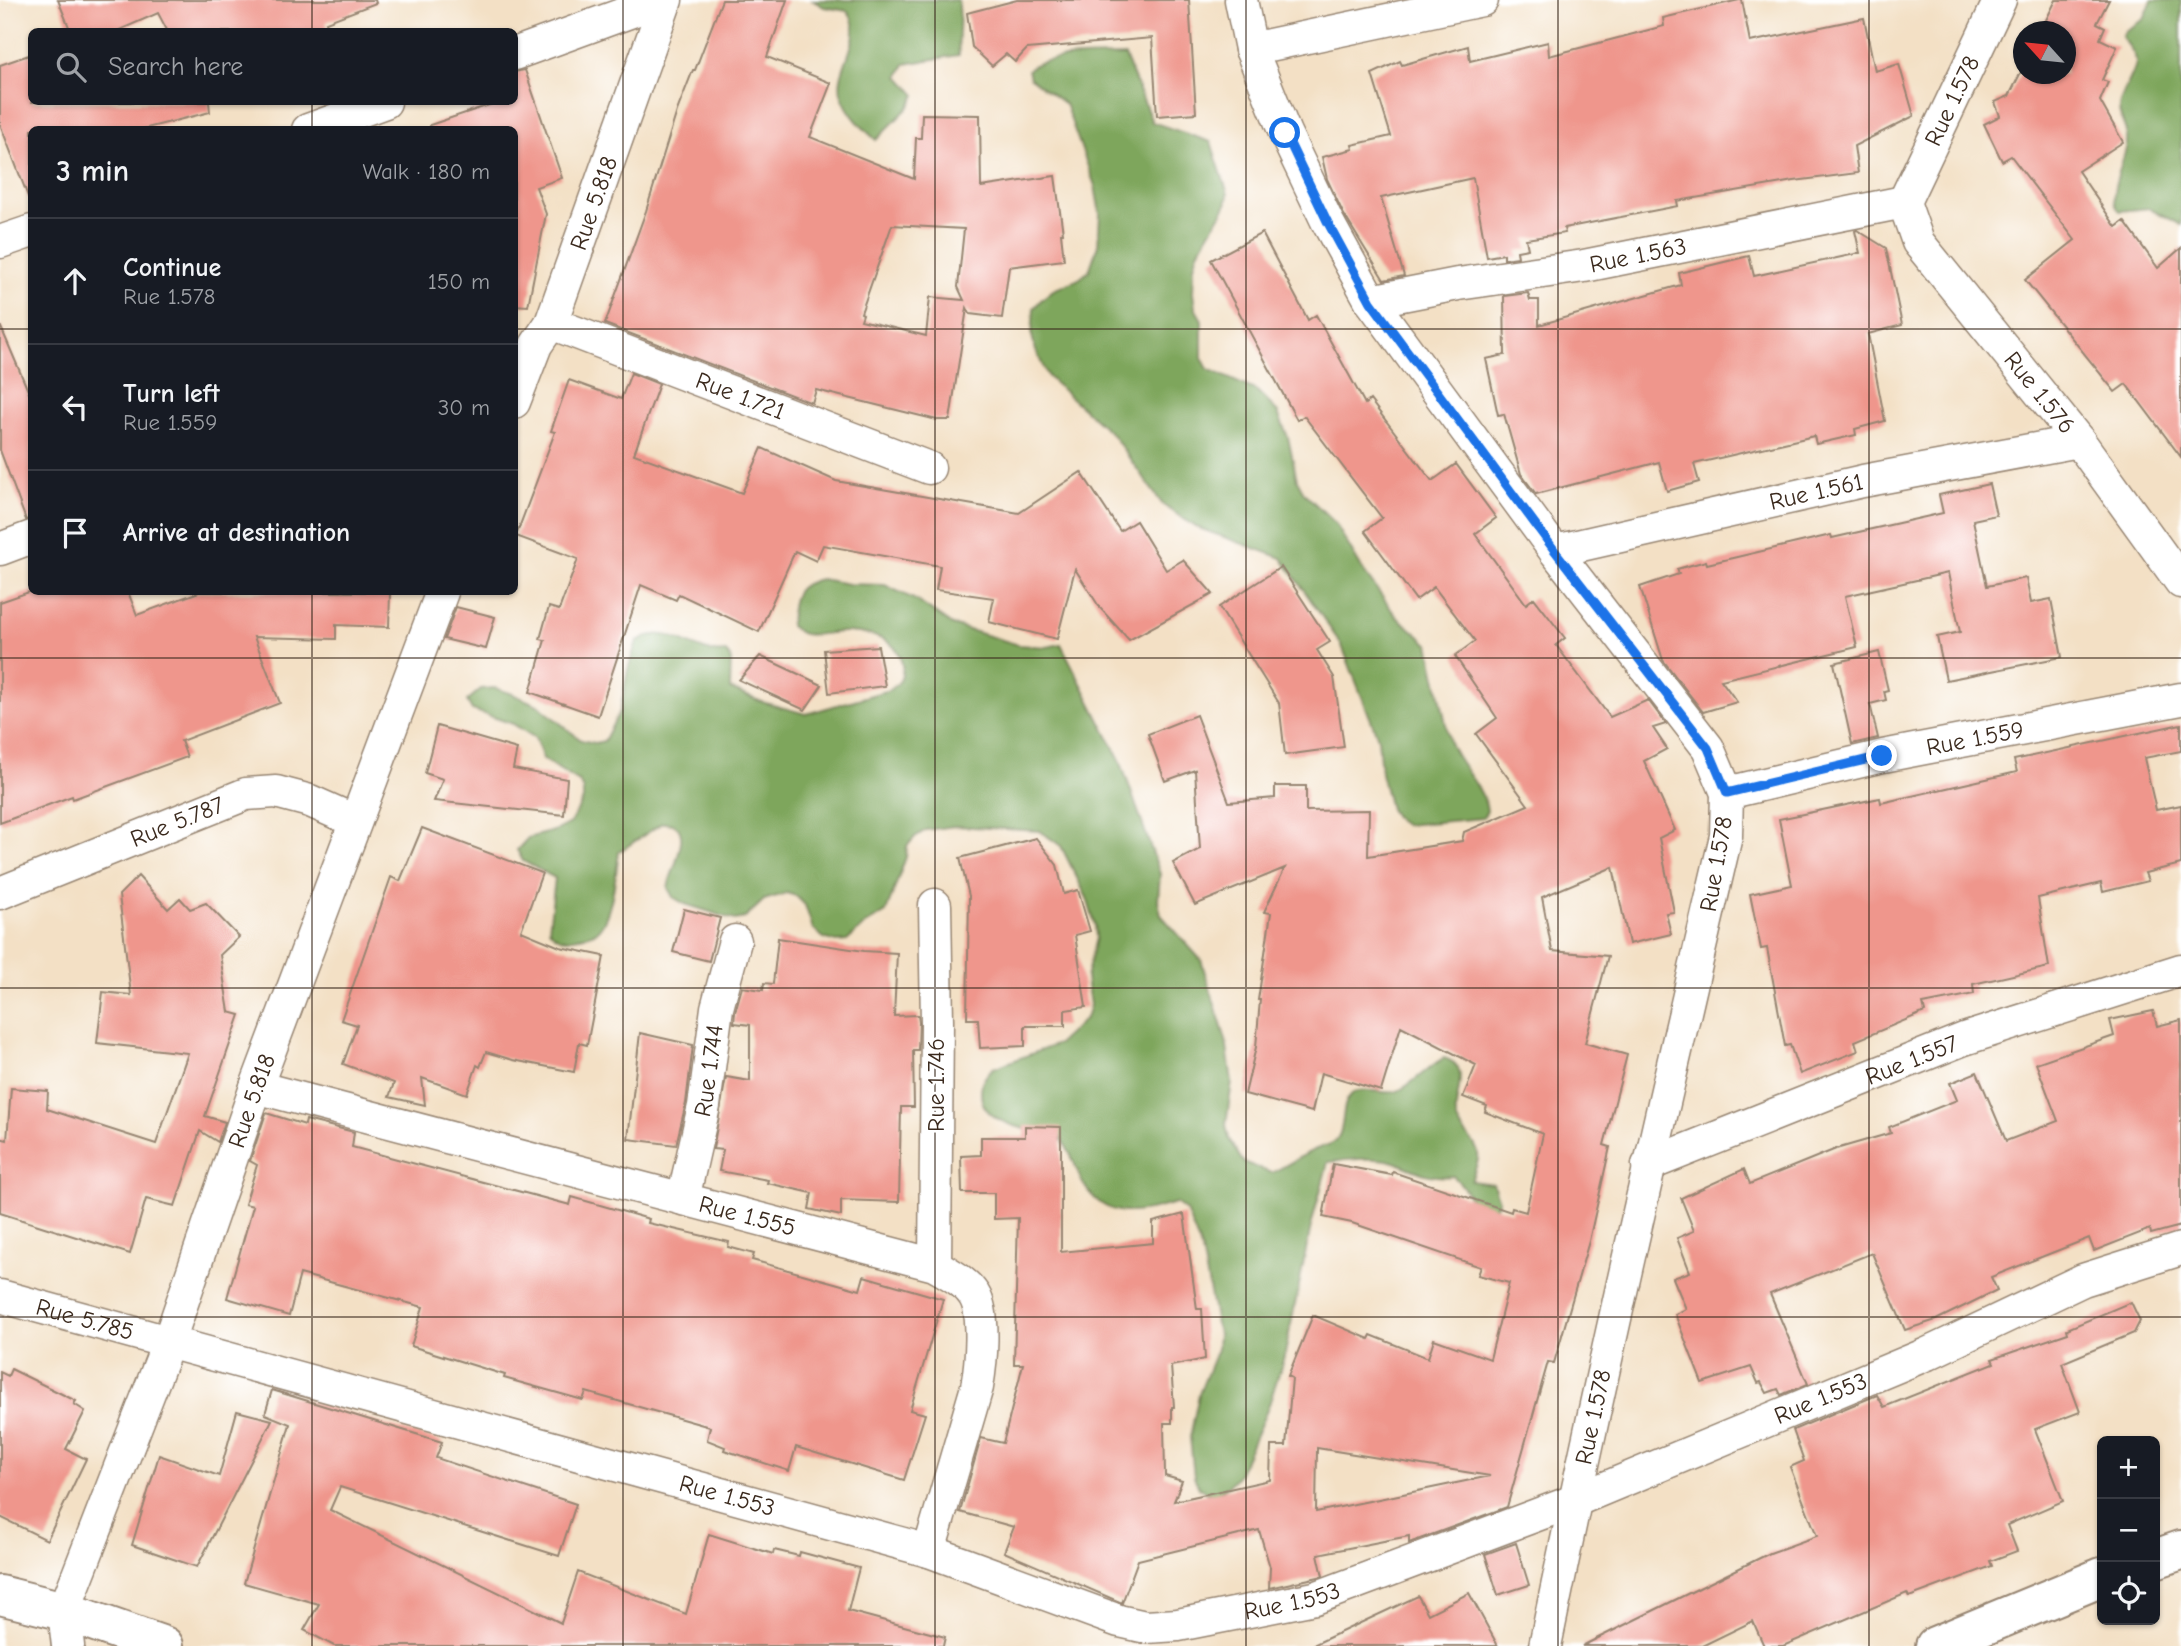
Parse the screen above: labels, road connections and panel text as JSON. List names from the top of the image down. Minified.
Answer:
{"streets":{"street":["Rue 1.578","Rue 5.818","Rue 1.563","Rue 1.576","Rue 1.721","Rue 1.561","Rue 1.559","Rue 5.787","Rue 1.557","Rue 1.744","Rue 1.746","Rue 1.555","Rue 5.785","Rue 1.553"]},"crossings":[["Rue 1.578","Rue 1.563"],["Rue 1.578","Rue 1.576"],["Rue 1.578","Rue 1.561"],["Rue 1.578","Rue 1.559"],["Rue 1.578","Rue 1.557"],["Rue 1.578","Rue 1.553"],["Rue 5.818","Rue 1.721"],["Rue 5.818","Rue 5.787"],["Rue 5.818","Rue 1.555"],["Rue 5.818","Rue 5.785"],["Rue 5.818","Rue 1.553"],["Rue 1.563","Rue 1.576"],["Rue 1.576","Rue 1.561"],["Rue 1.744","Rue 1.555"],["Rue 1.746","Rue 1.555"],["Rue 1.555","Rue 1.553"],["Rue 5.785","Rue 1.553"]],"north":"top left","page":{"search":"Search here","heading":["3 min","Walk · 180 m"],"list":[["Continue","Rue 1.578","150 m"],["Turn left","Rue 1.559","30 m"],"Arrive at destination"],"map_buttons":["+","−"]}}
